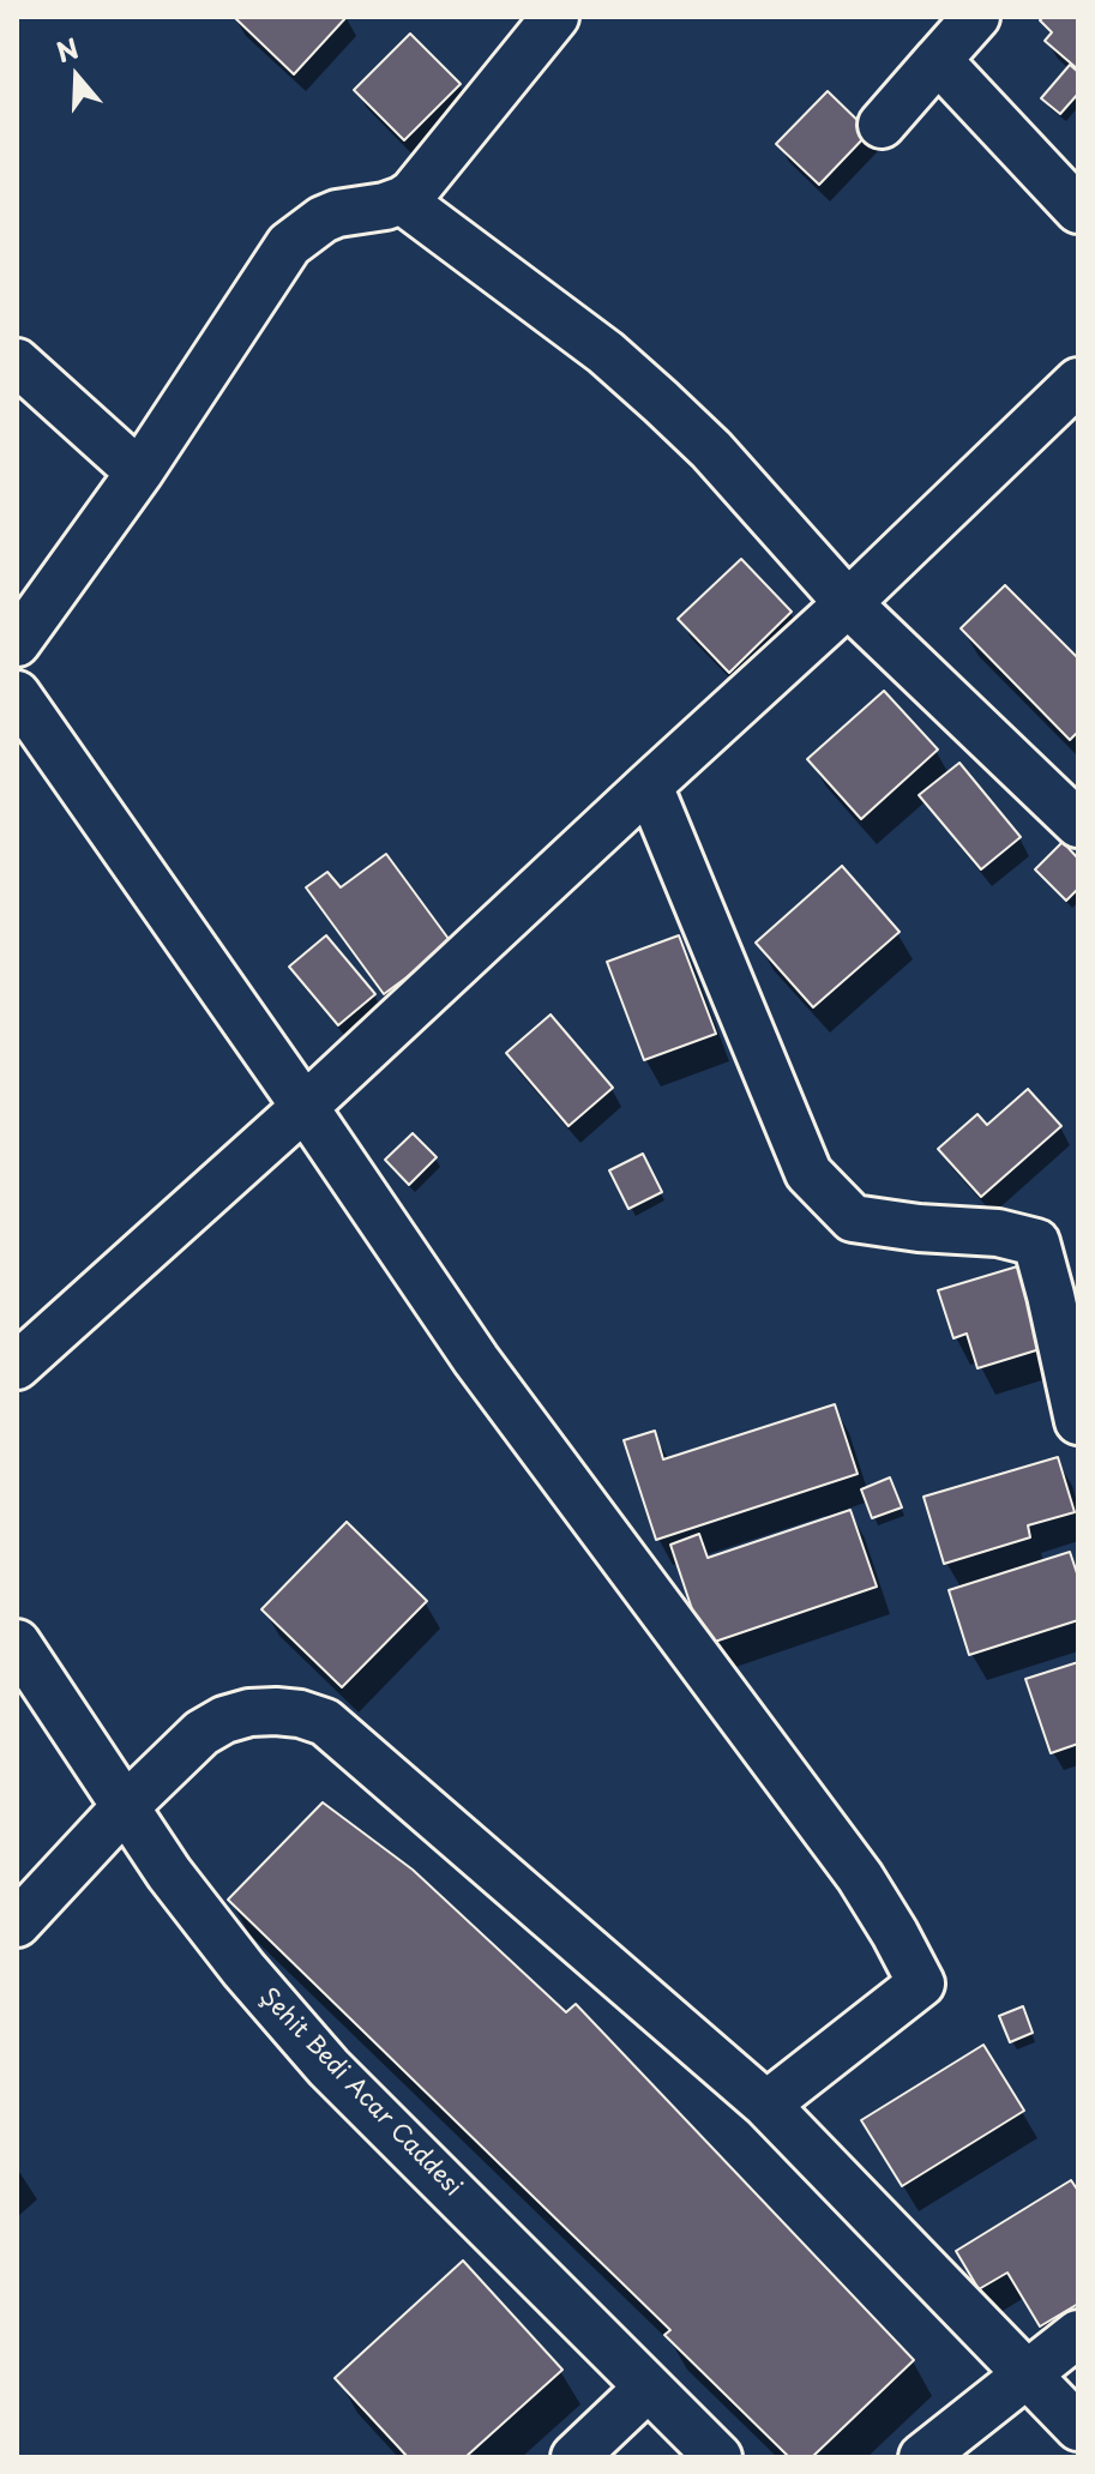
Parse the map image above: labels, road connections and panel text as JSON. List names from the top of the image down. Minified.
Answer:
{"streets":{"street":["Şehit Bedi Acar Caddesi"]},"north":"top"}
